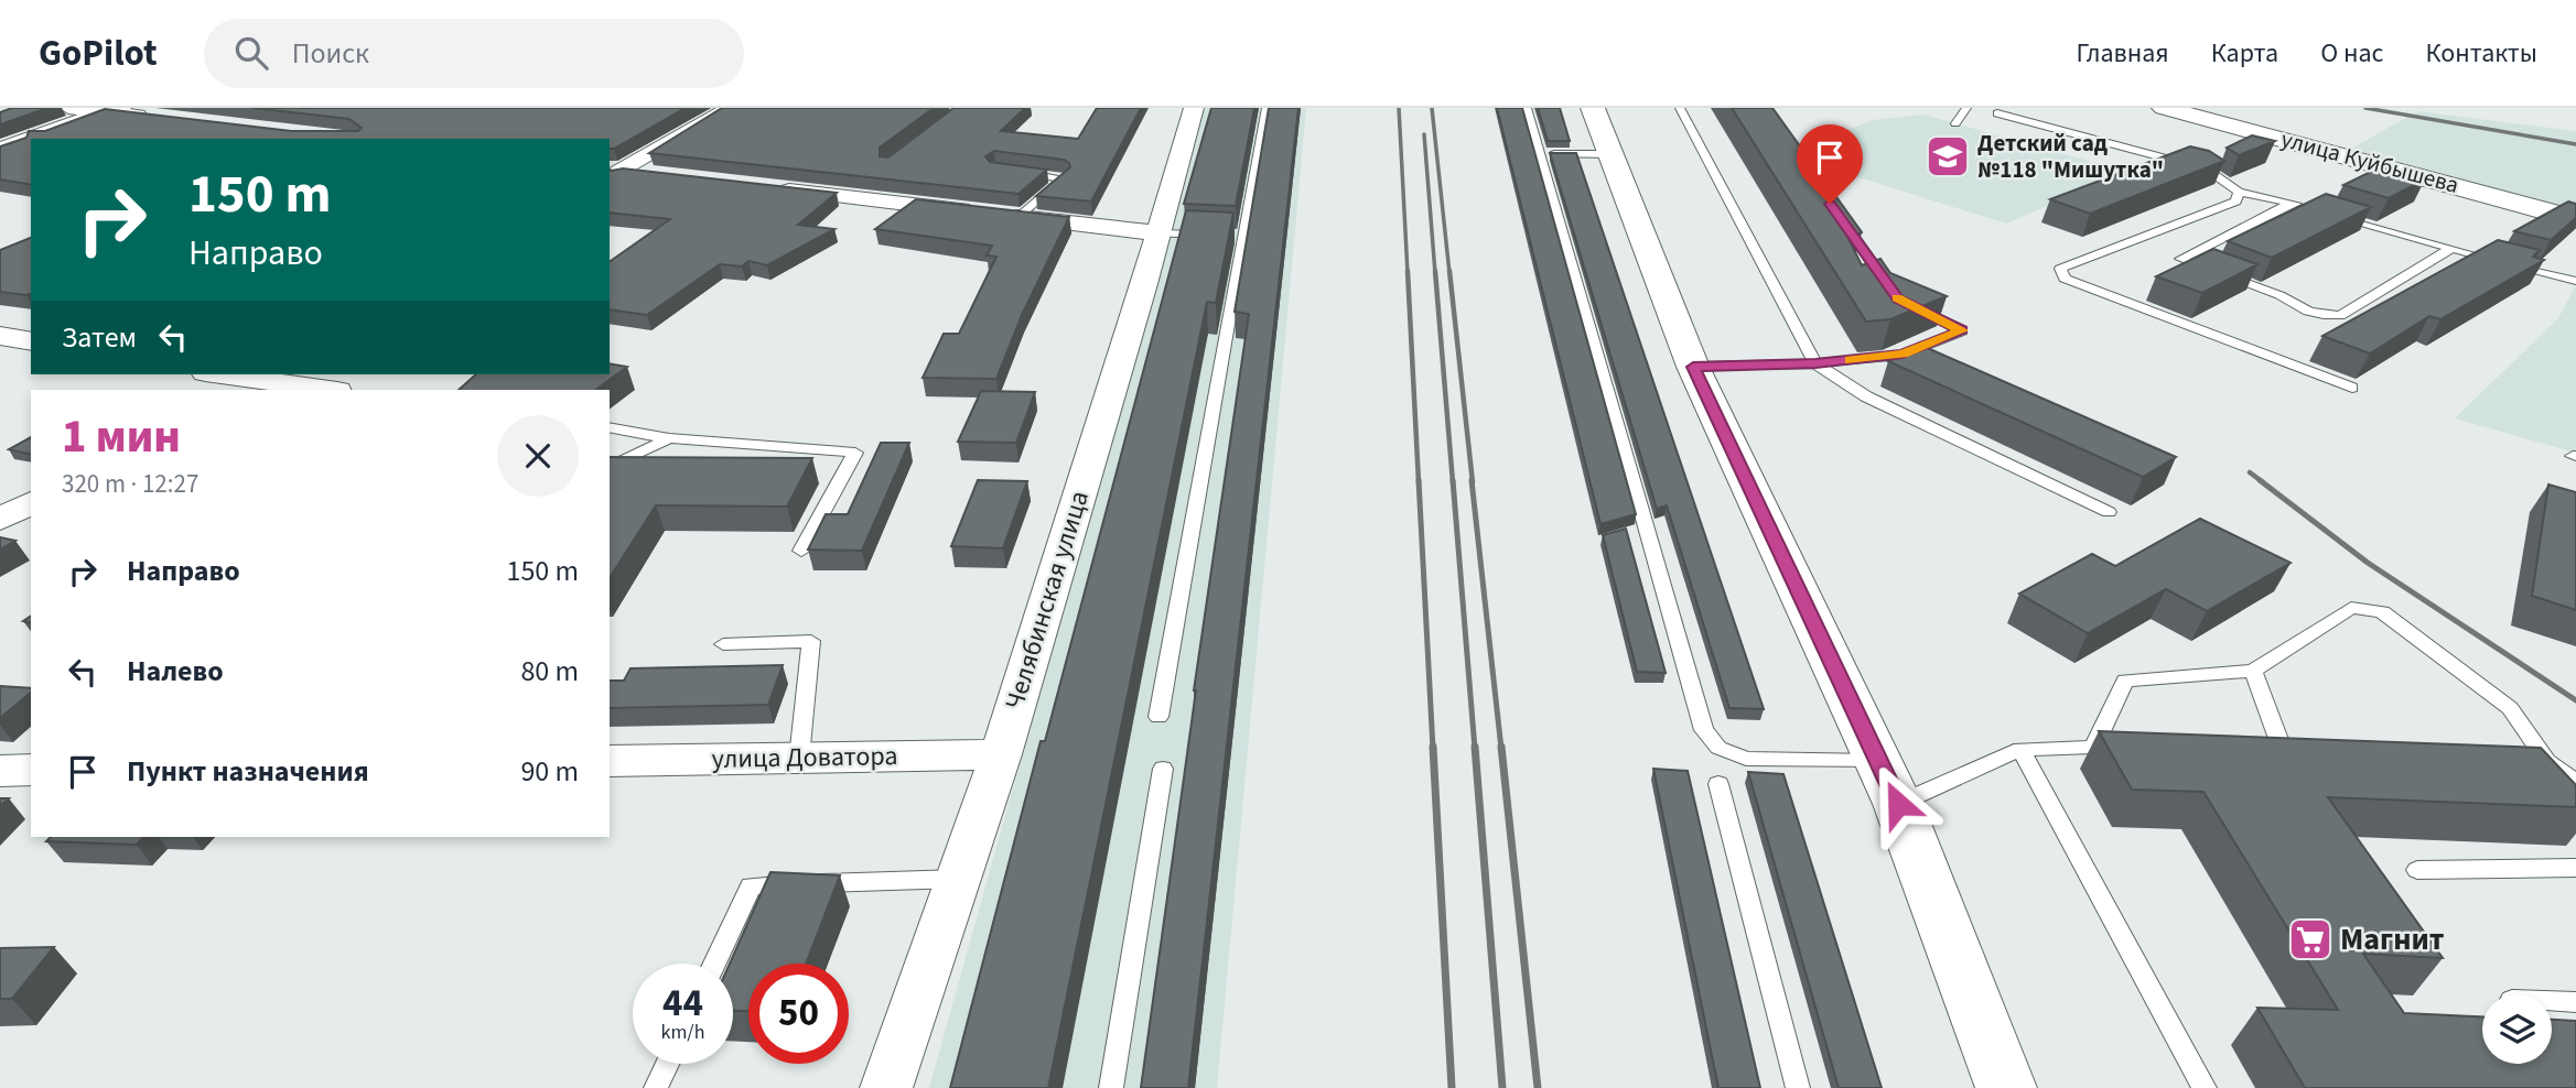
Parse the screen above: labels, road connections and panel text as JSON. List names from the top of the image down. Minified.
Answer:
{"streets":{"main road":["улица Куйбышева"],"street":["Челябинская улица","улица Доватора"]},"crossings":[["Челябинская улица","улица Доватора"]],"places":{"school or university":["Детский сад №118 \"Мишутка\""],"supermarket":["Магнит"]},"page":{"header":"GoPilot","search":"Поиск","nav":["Главная","Карта","О нас","Контакты"],"turn":["150 m","Направо"],"then":"Затем","heading":["1 мин","320 m · 12:27"],"list":[{"name":"Направо","value":"150 m"},{"name":"Налево","value":"80 m"},{"name":"Пункт назначения","value":"90 m"}],"speed":"44 km/h","limit":"50"}}
